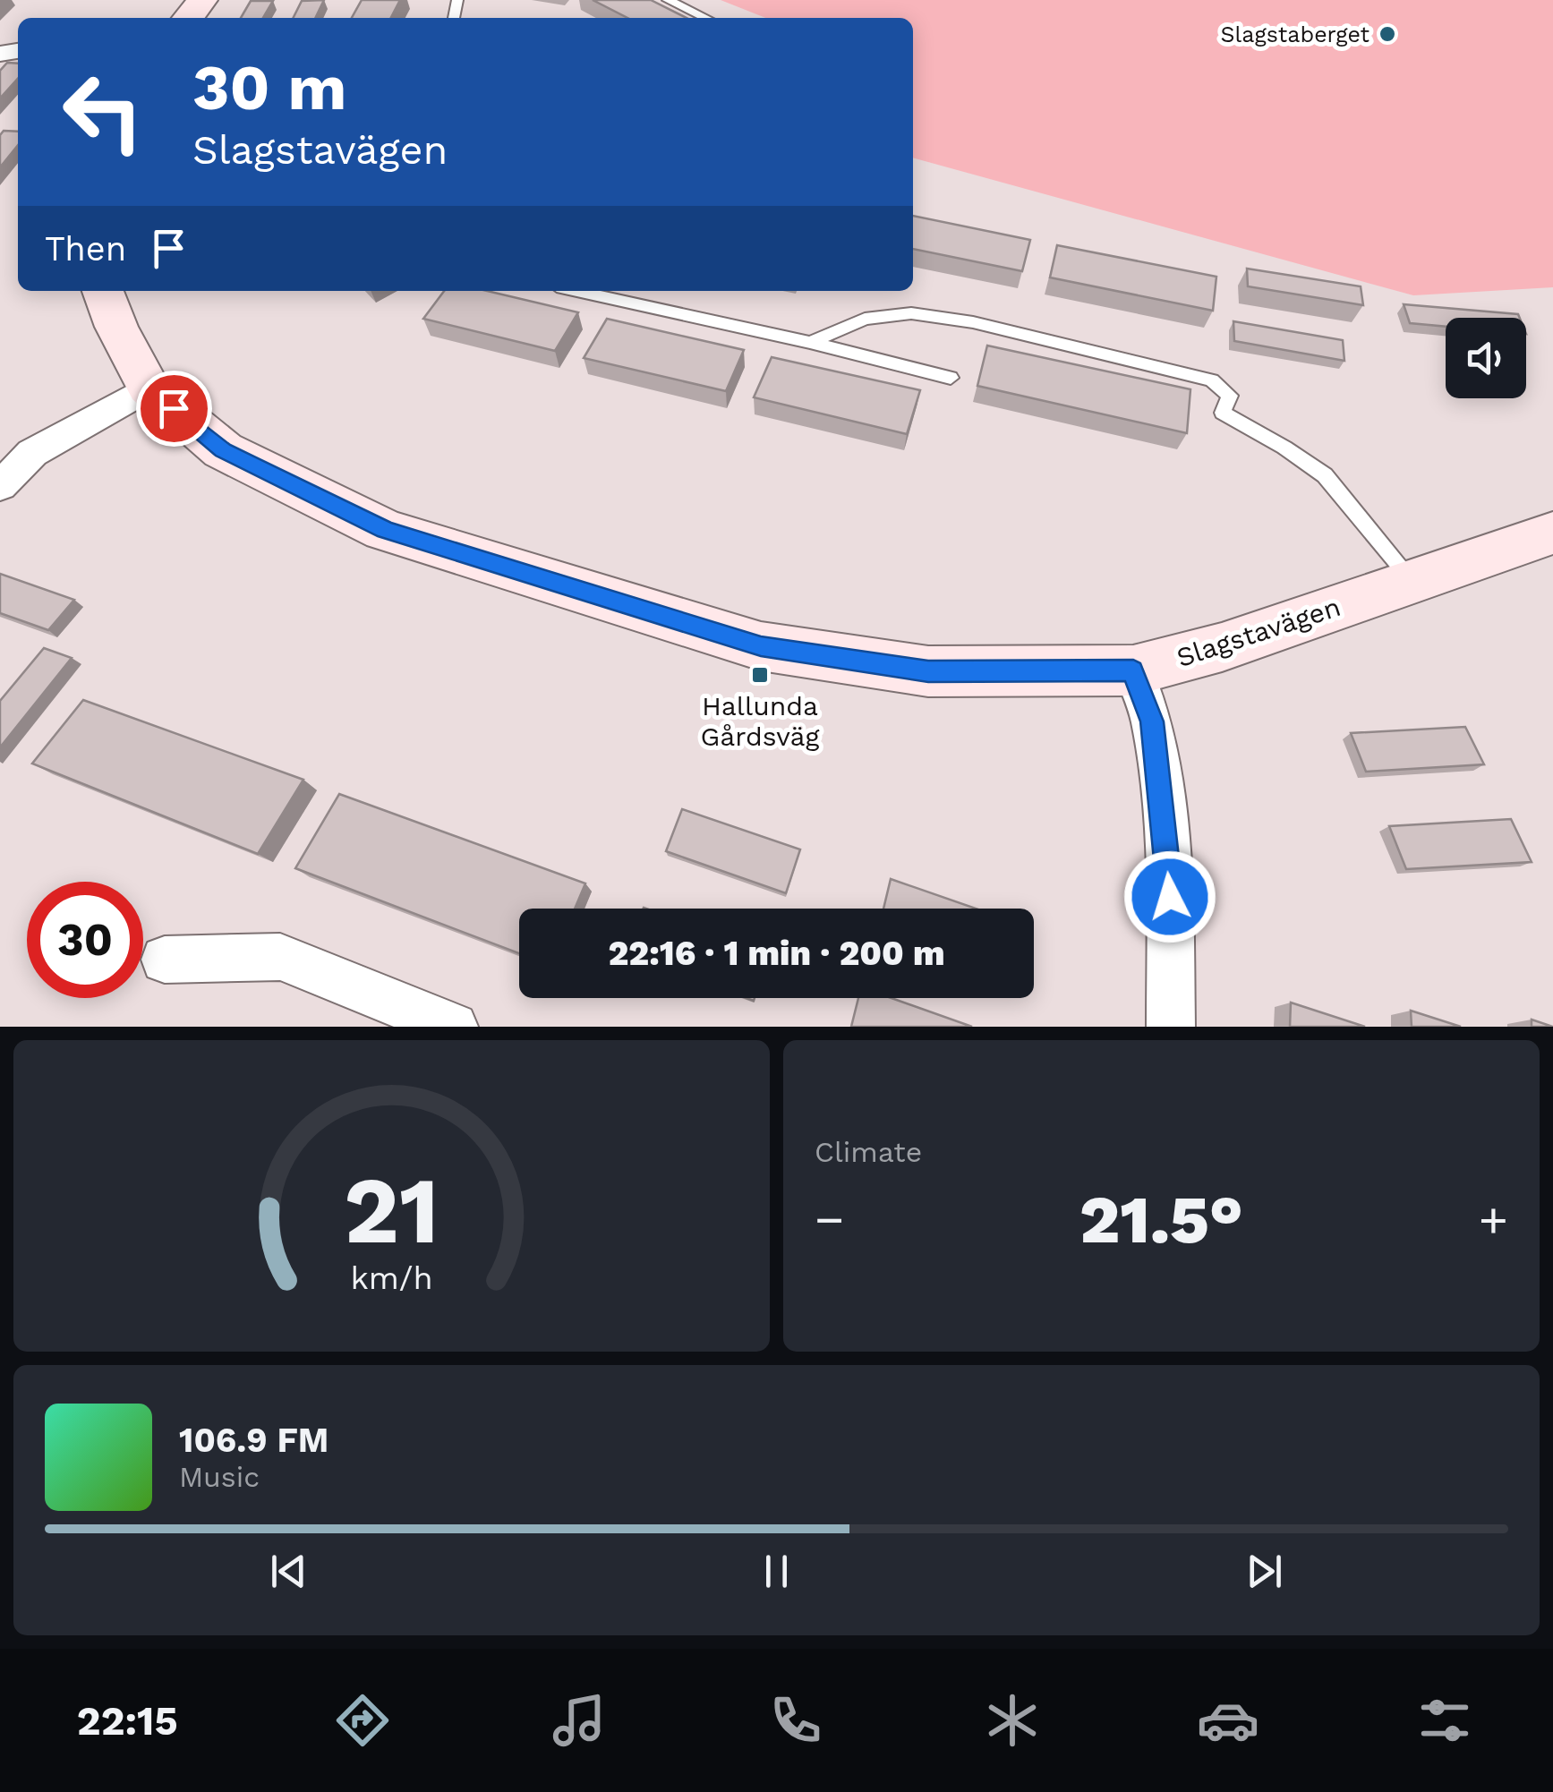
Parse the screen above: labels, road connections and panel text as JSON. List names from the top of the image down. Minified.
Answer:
{"streets":{"street":["Slagstavägen"]},"places":{"other":["Slagstaberget"],"transit":["Hallunda Gårdsväg"]},"page":{"turn":["30 m","Slagstavägen"],"then":"Then","limit":"30","trip":"22:16 · 1 min · 200 m","tile":"Climate","heat":["−","21.5°","+"],"song":["106.9 FM","Music"],"tabs":"22:15","gauge":["21","km/h"]}}
